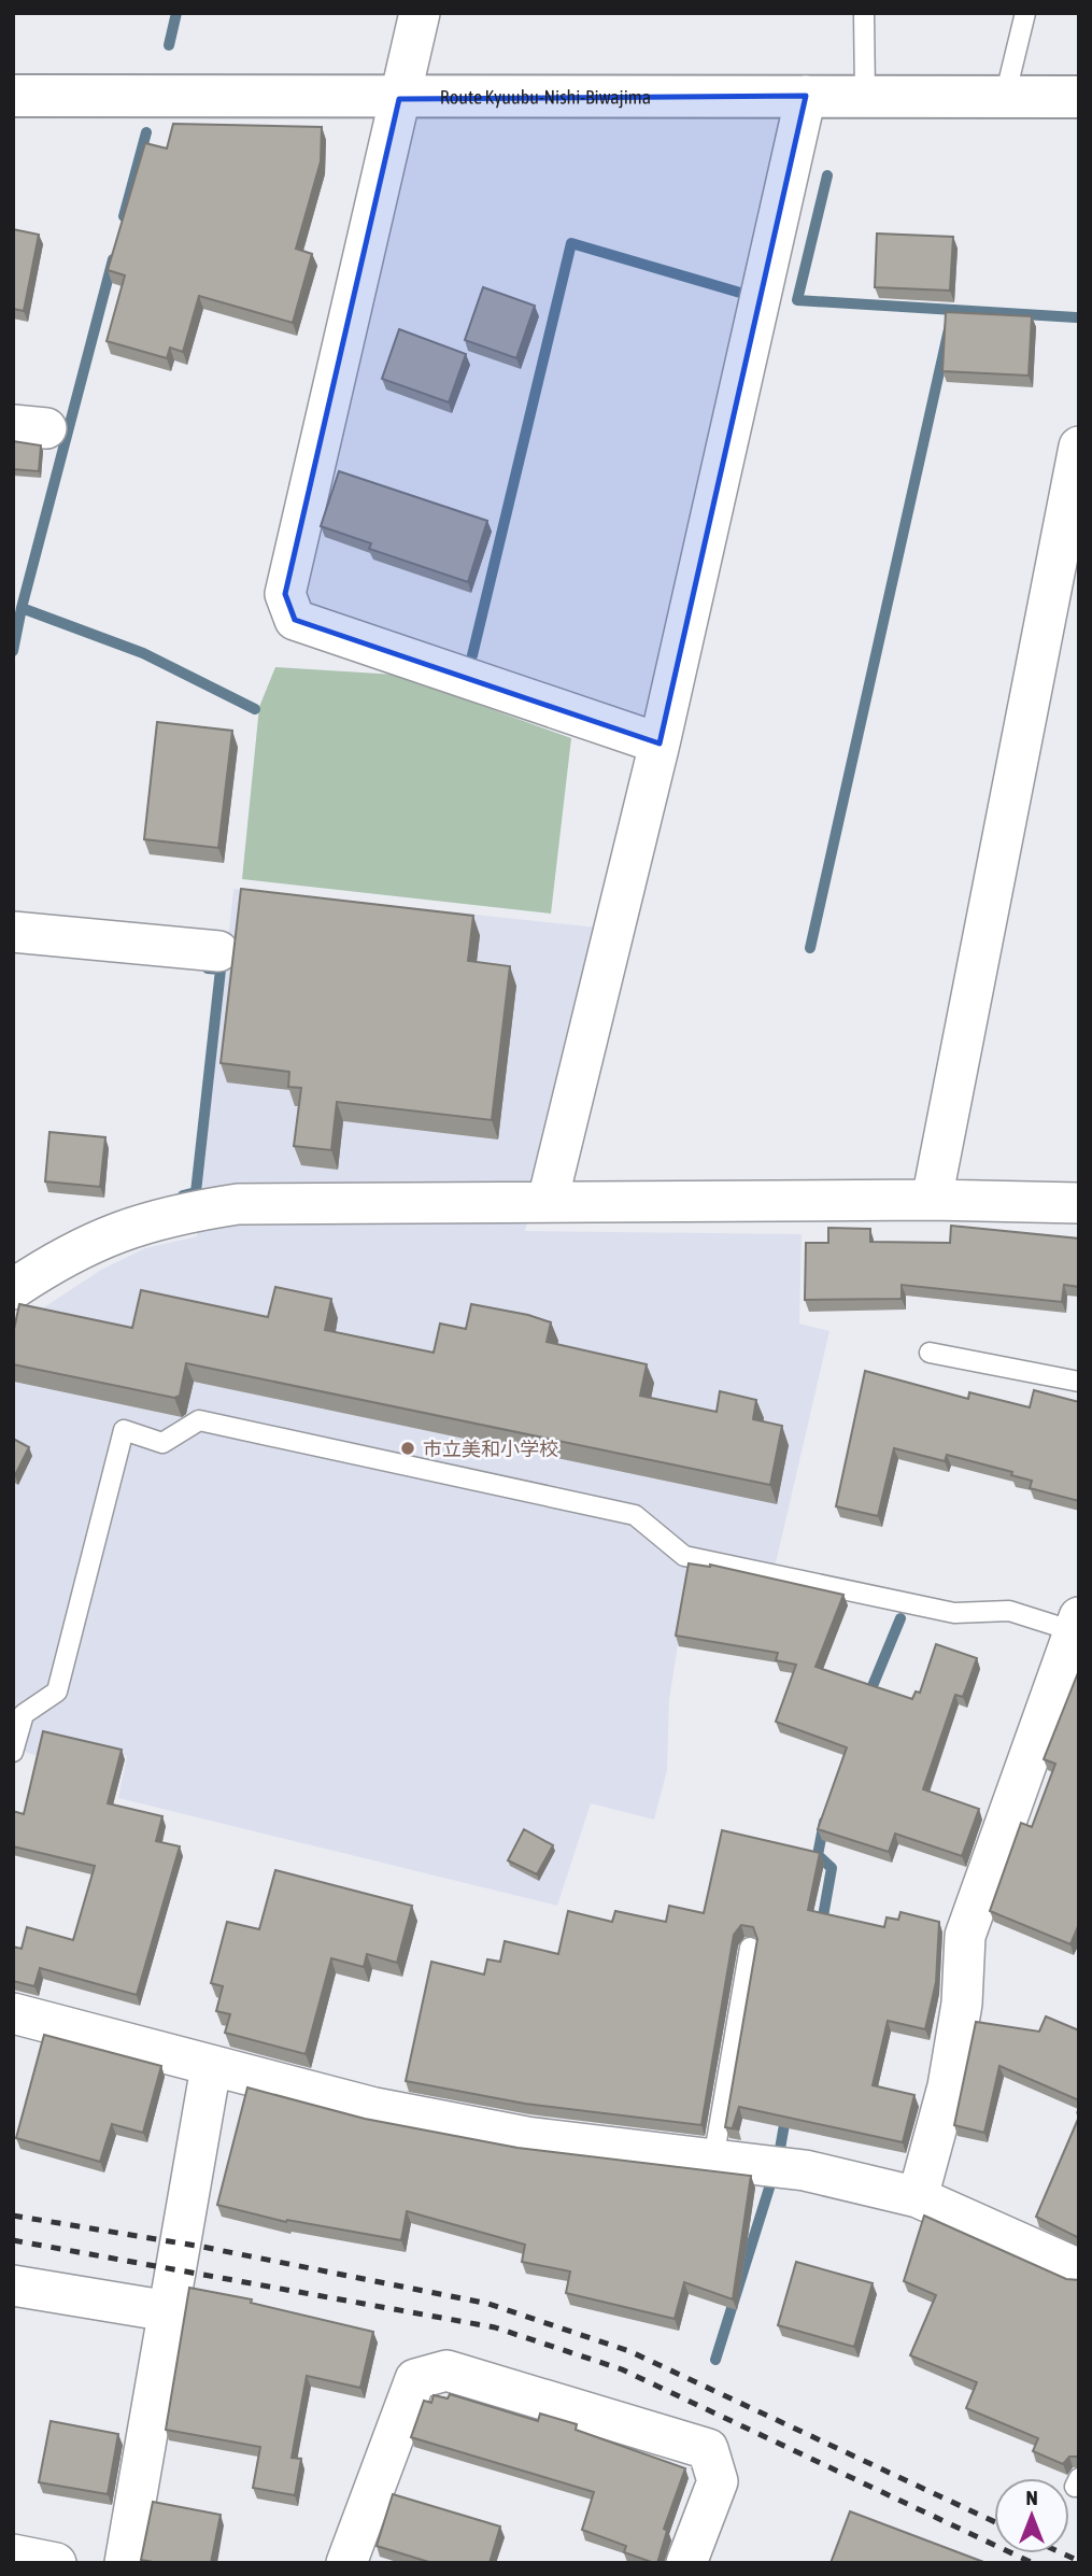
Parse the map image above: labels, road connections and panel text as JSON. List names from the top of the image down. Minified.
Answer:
{"streets":{"main road":["Route Kyuubu-Nishi-Biwajima"]},"places":["市立美和小学校"],"north":"top"}
